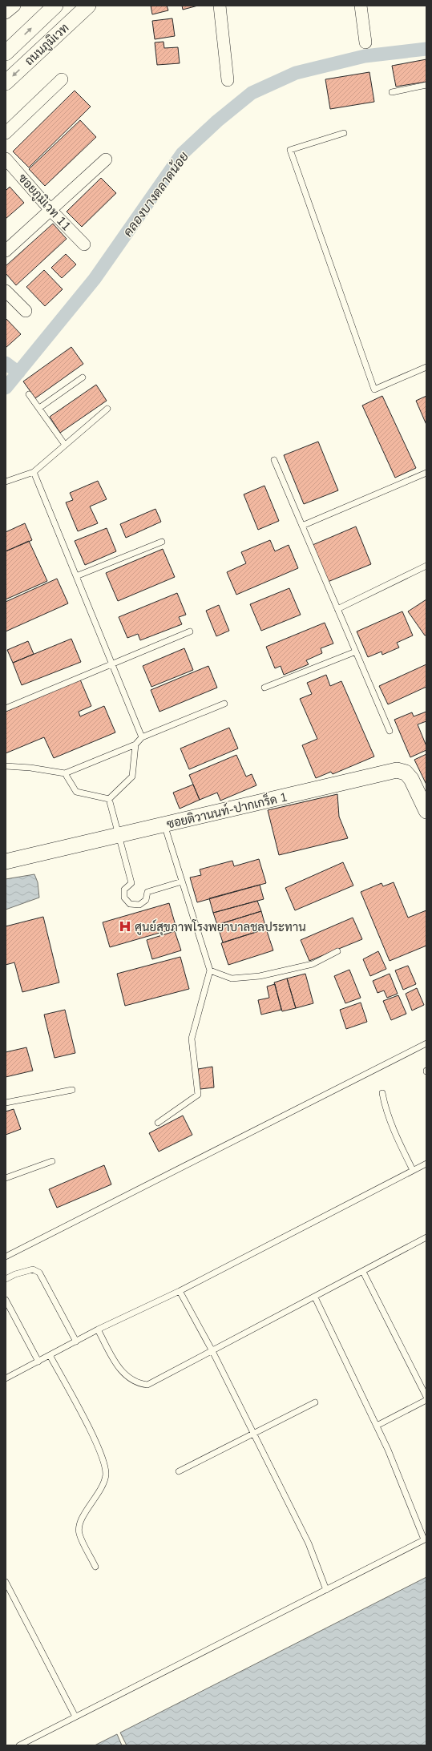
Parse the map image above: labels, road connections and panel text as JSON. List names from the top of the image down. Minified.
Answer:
{"streets":{"street":["ถนนภูมิเวท","ซอยภูมิเวท 11","ซอยติวานนท์-ปากเกร็ด 1"]},"water":["คลองบางตลาดน้อย"],"places":{"hospital":["ศูนย์สุขภาพโรงพยาบาลชลประทาน"]}}
